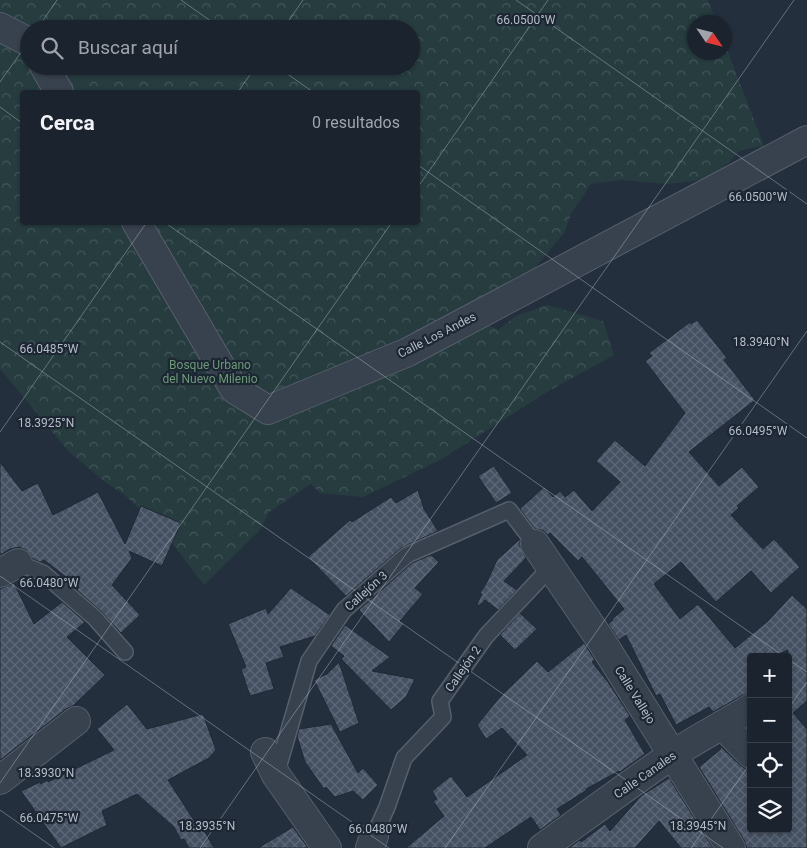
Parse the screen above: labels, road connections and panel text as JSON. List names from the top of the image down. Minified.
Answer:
{"streets":{"street":["Calle Los Andes","Calle Vallejo","Calle Canales"],"lane":["Callejón 3","Callejón 2"]},"crossings":[["Callejón 3","Calle Vallejo"],["Callejón 2","Calle Vallejo"],["Calle Vallejo","Calle Canales"]],"parks":["Bosque Urbano del Nuevo Milenio"],"north":"bottom right","page":{"search":"Buscar aquí","heading":["Cerca","0 resultados"],"map_buttons":["+","−"]},"coordinates":["66.0500°W","18.3940°N","66.0485°W","18.3925°N","66.0495°W","66.0480°W","18.3930°N","66.0475°W","18.3935°N","18.3945°N"]}
